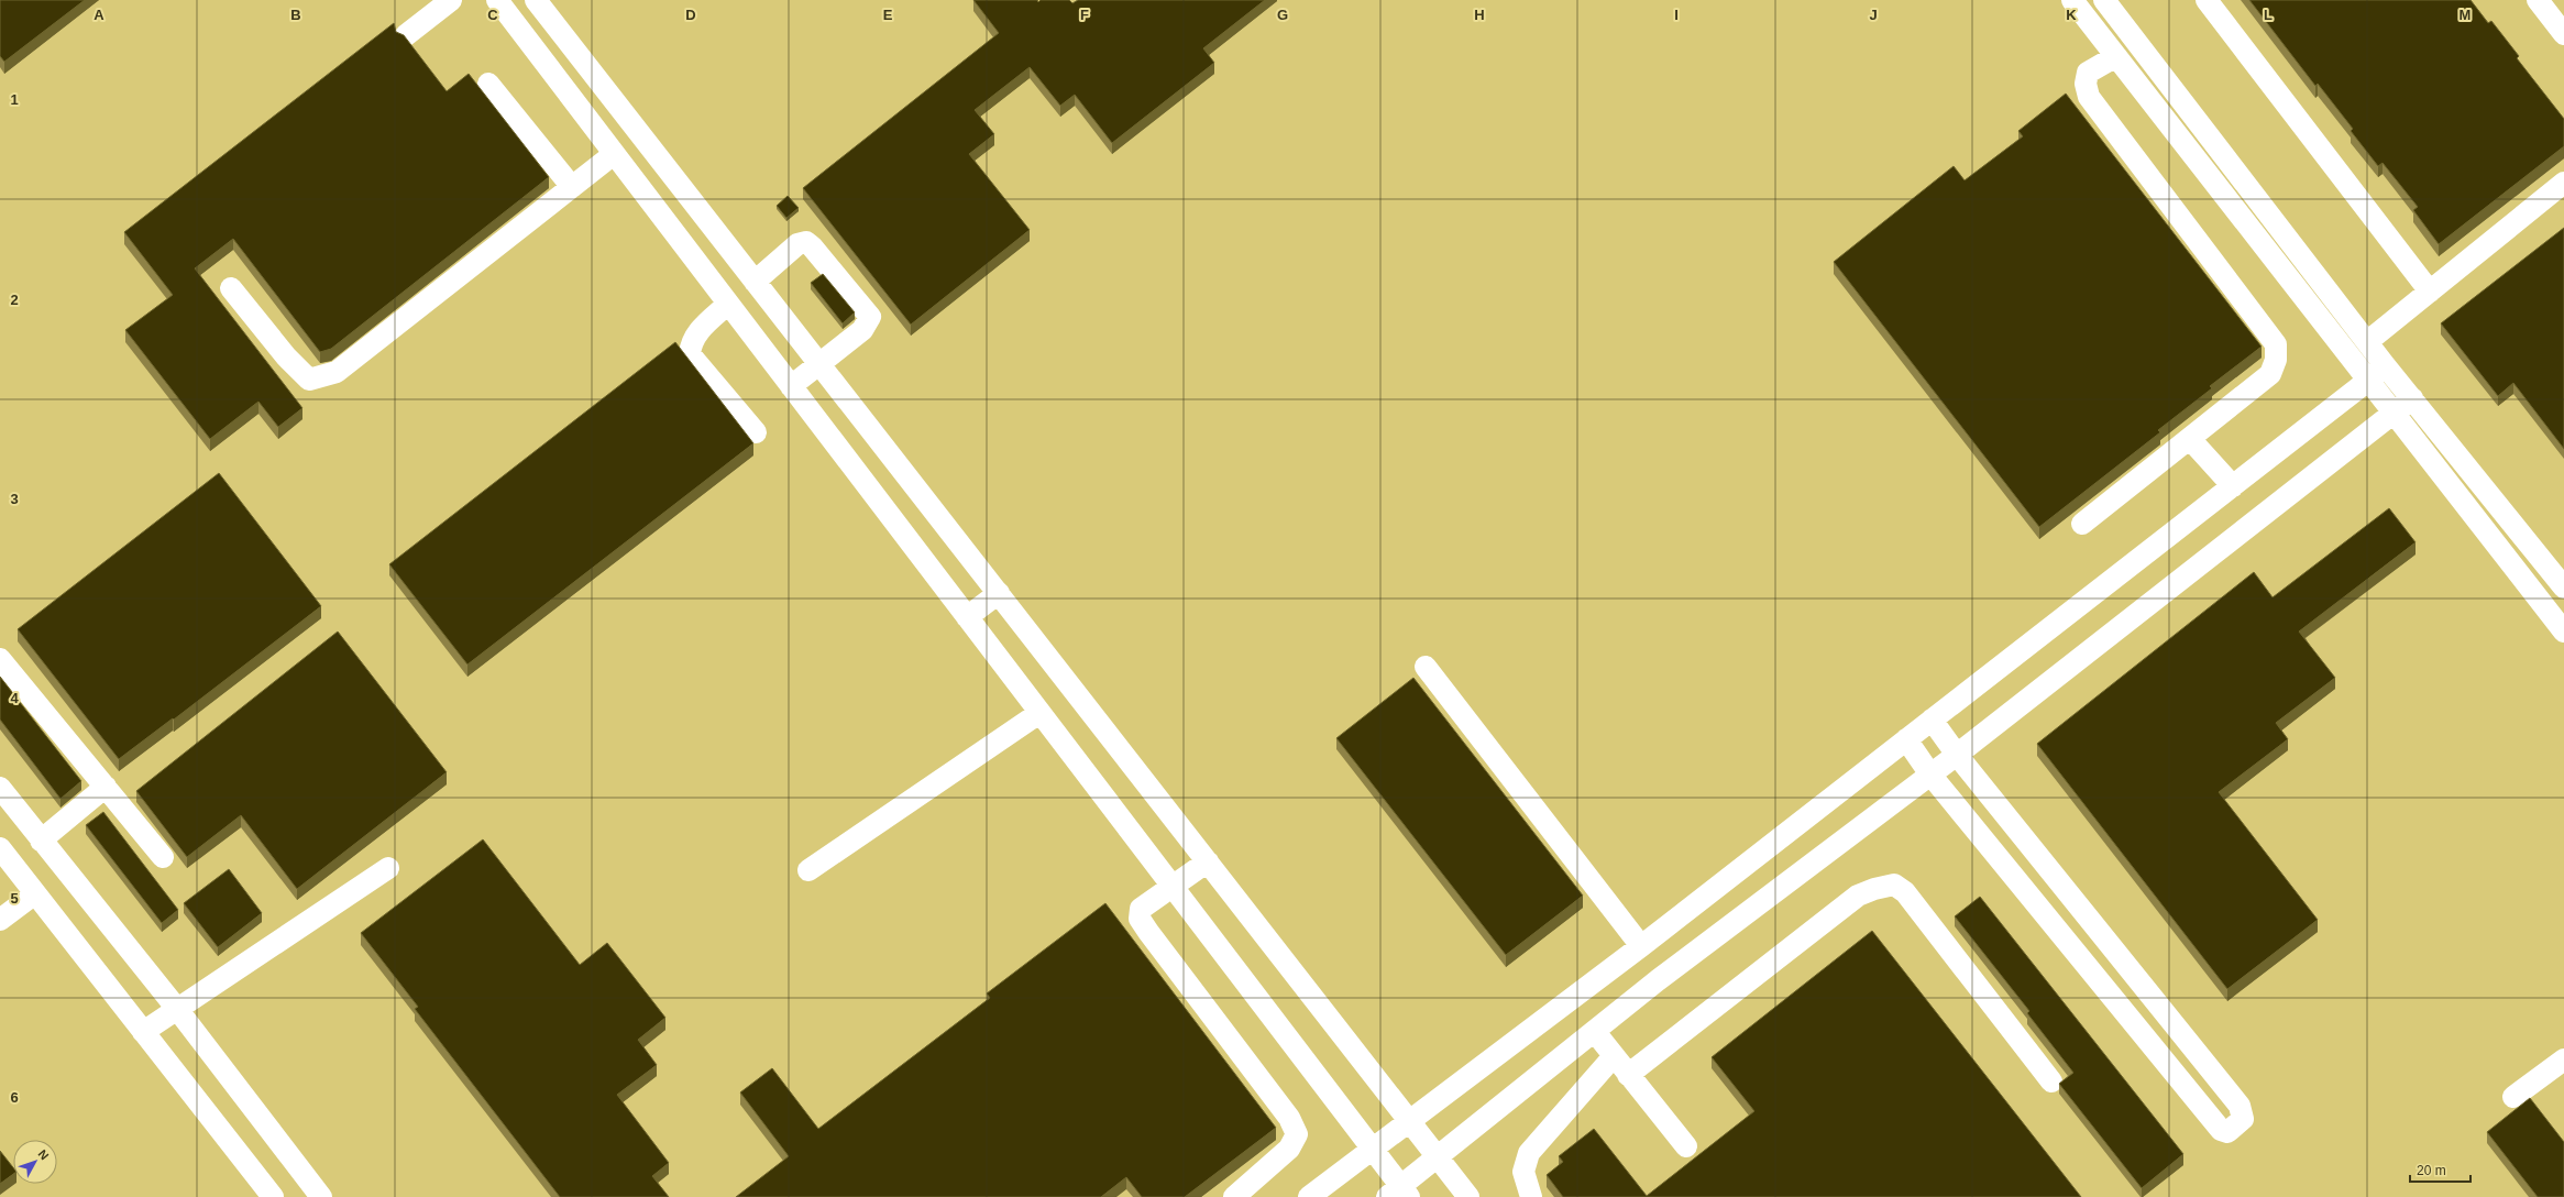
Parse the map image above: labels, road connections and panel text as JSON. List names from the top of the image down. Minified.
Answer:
{"scale_bar":"20 m","north":"top right","grid":{"columns":["A","B","C","D","E","F","G","H","I","J","K","L","M"],"rows":["1","2","3","4","5","6"]}}
